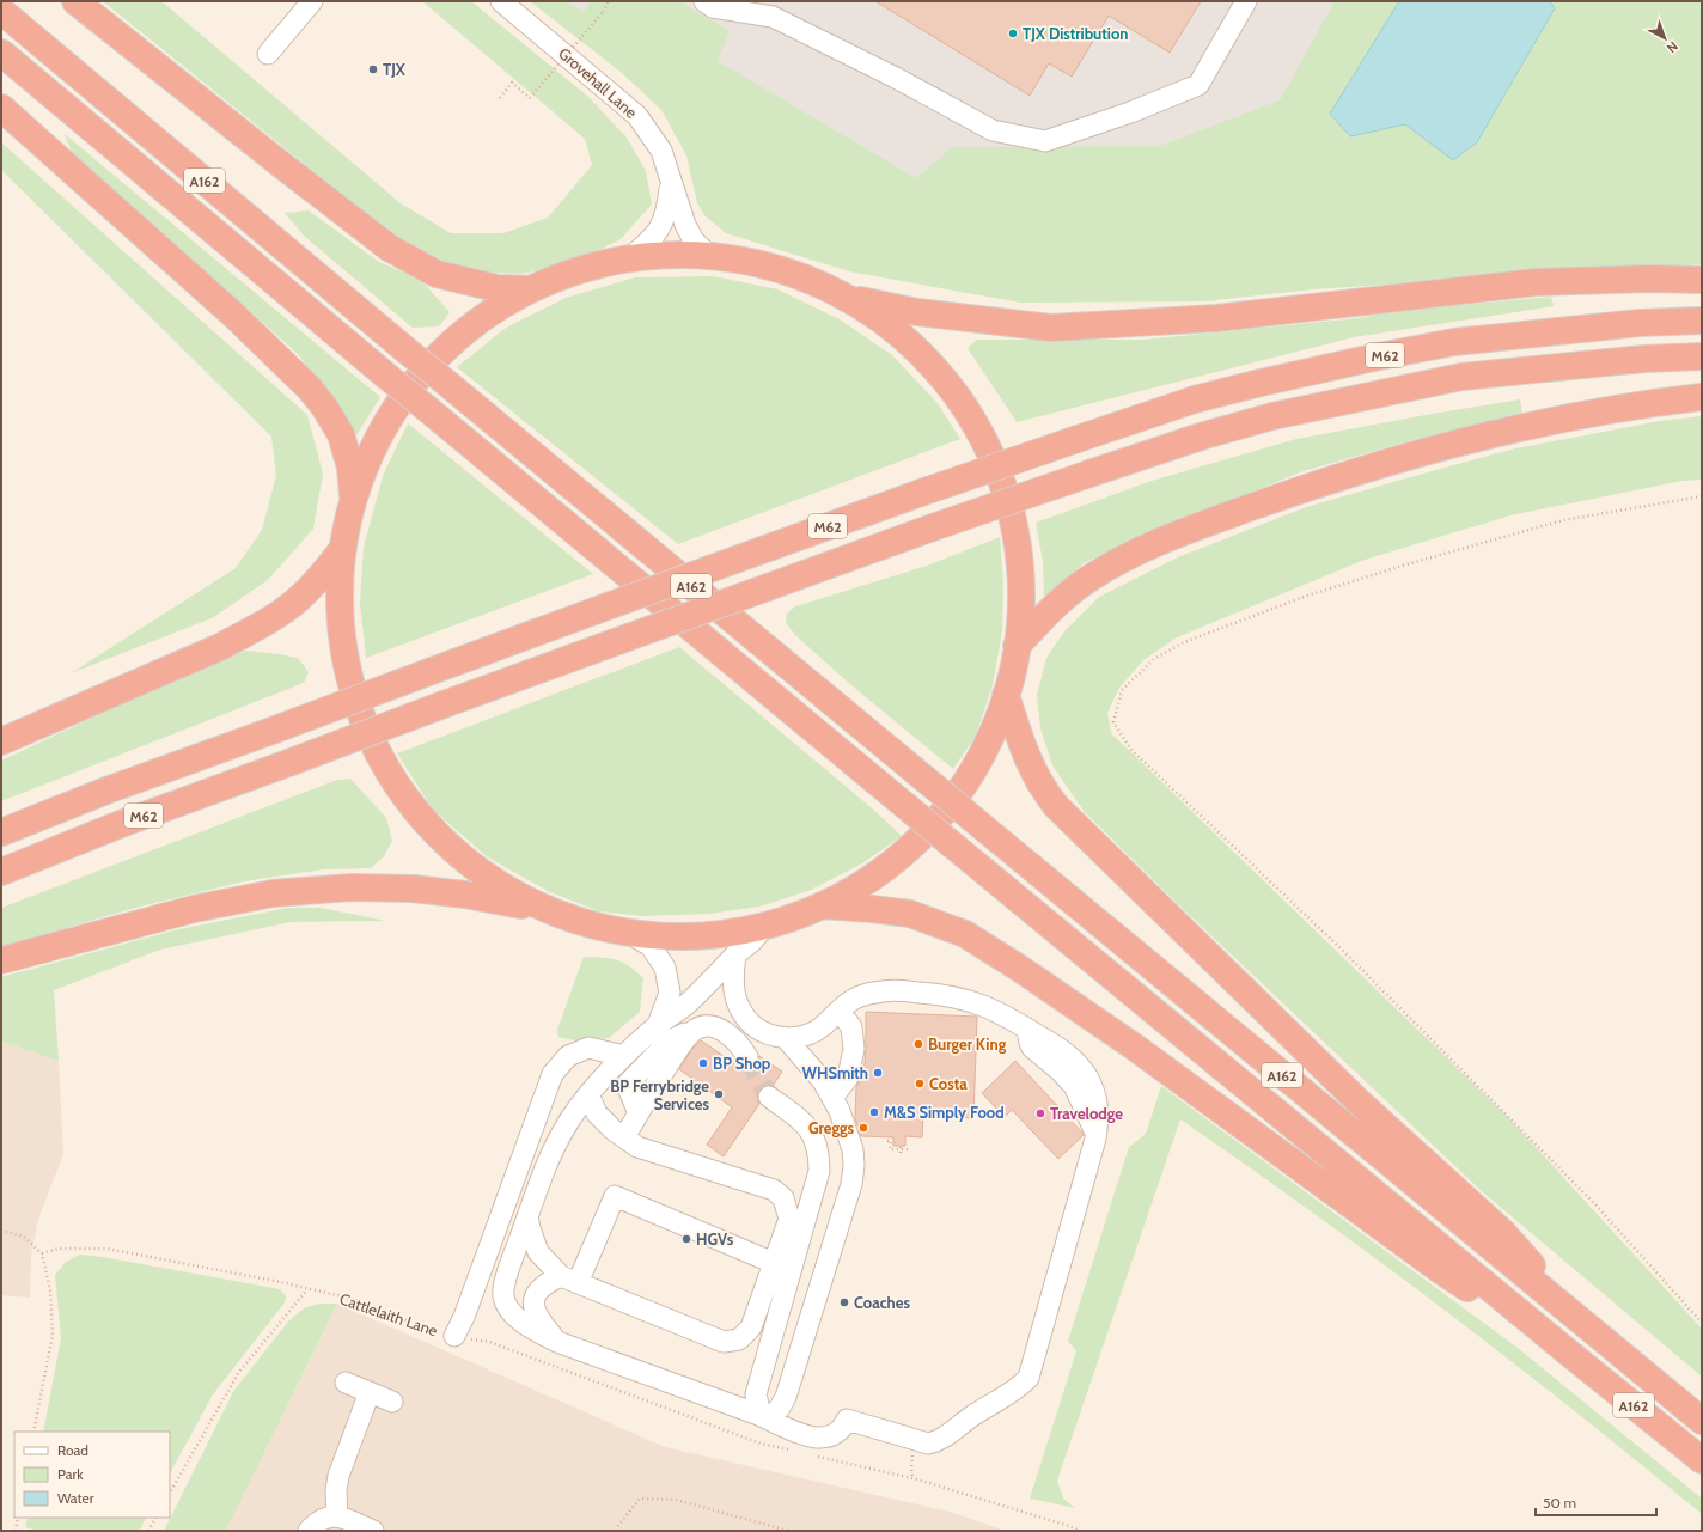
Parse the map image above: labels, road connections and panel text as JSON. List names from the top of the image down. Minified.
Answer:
{"streets":{"highway":["A162","M62"],"street":["Grovehall Lane","Cattlelaith Lane"]},"places":["TJX Distribution","TJX","Burger King","BP Shop","WHSmith","Costa","BP Ferrybridge Services","M&S Simply Food","Travelodge","Greggs","HGVs","Coaches"],"legend":["Road","Park","Water"],"scale_bar":"50 m","north":"bottom right"}
